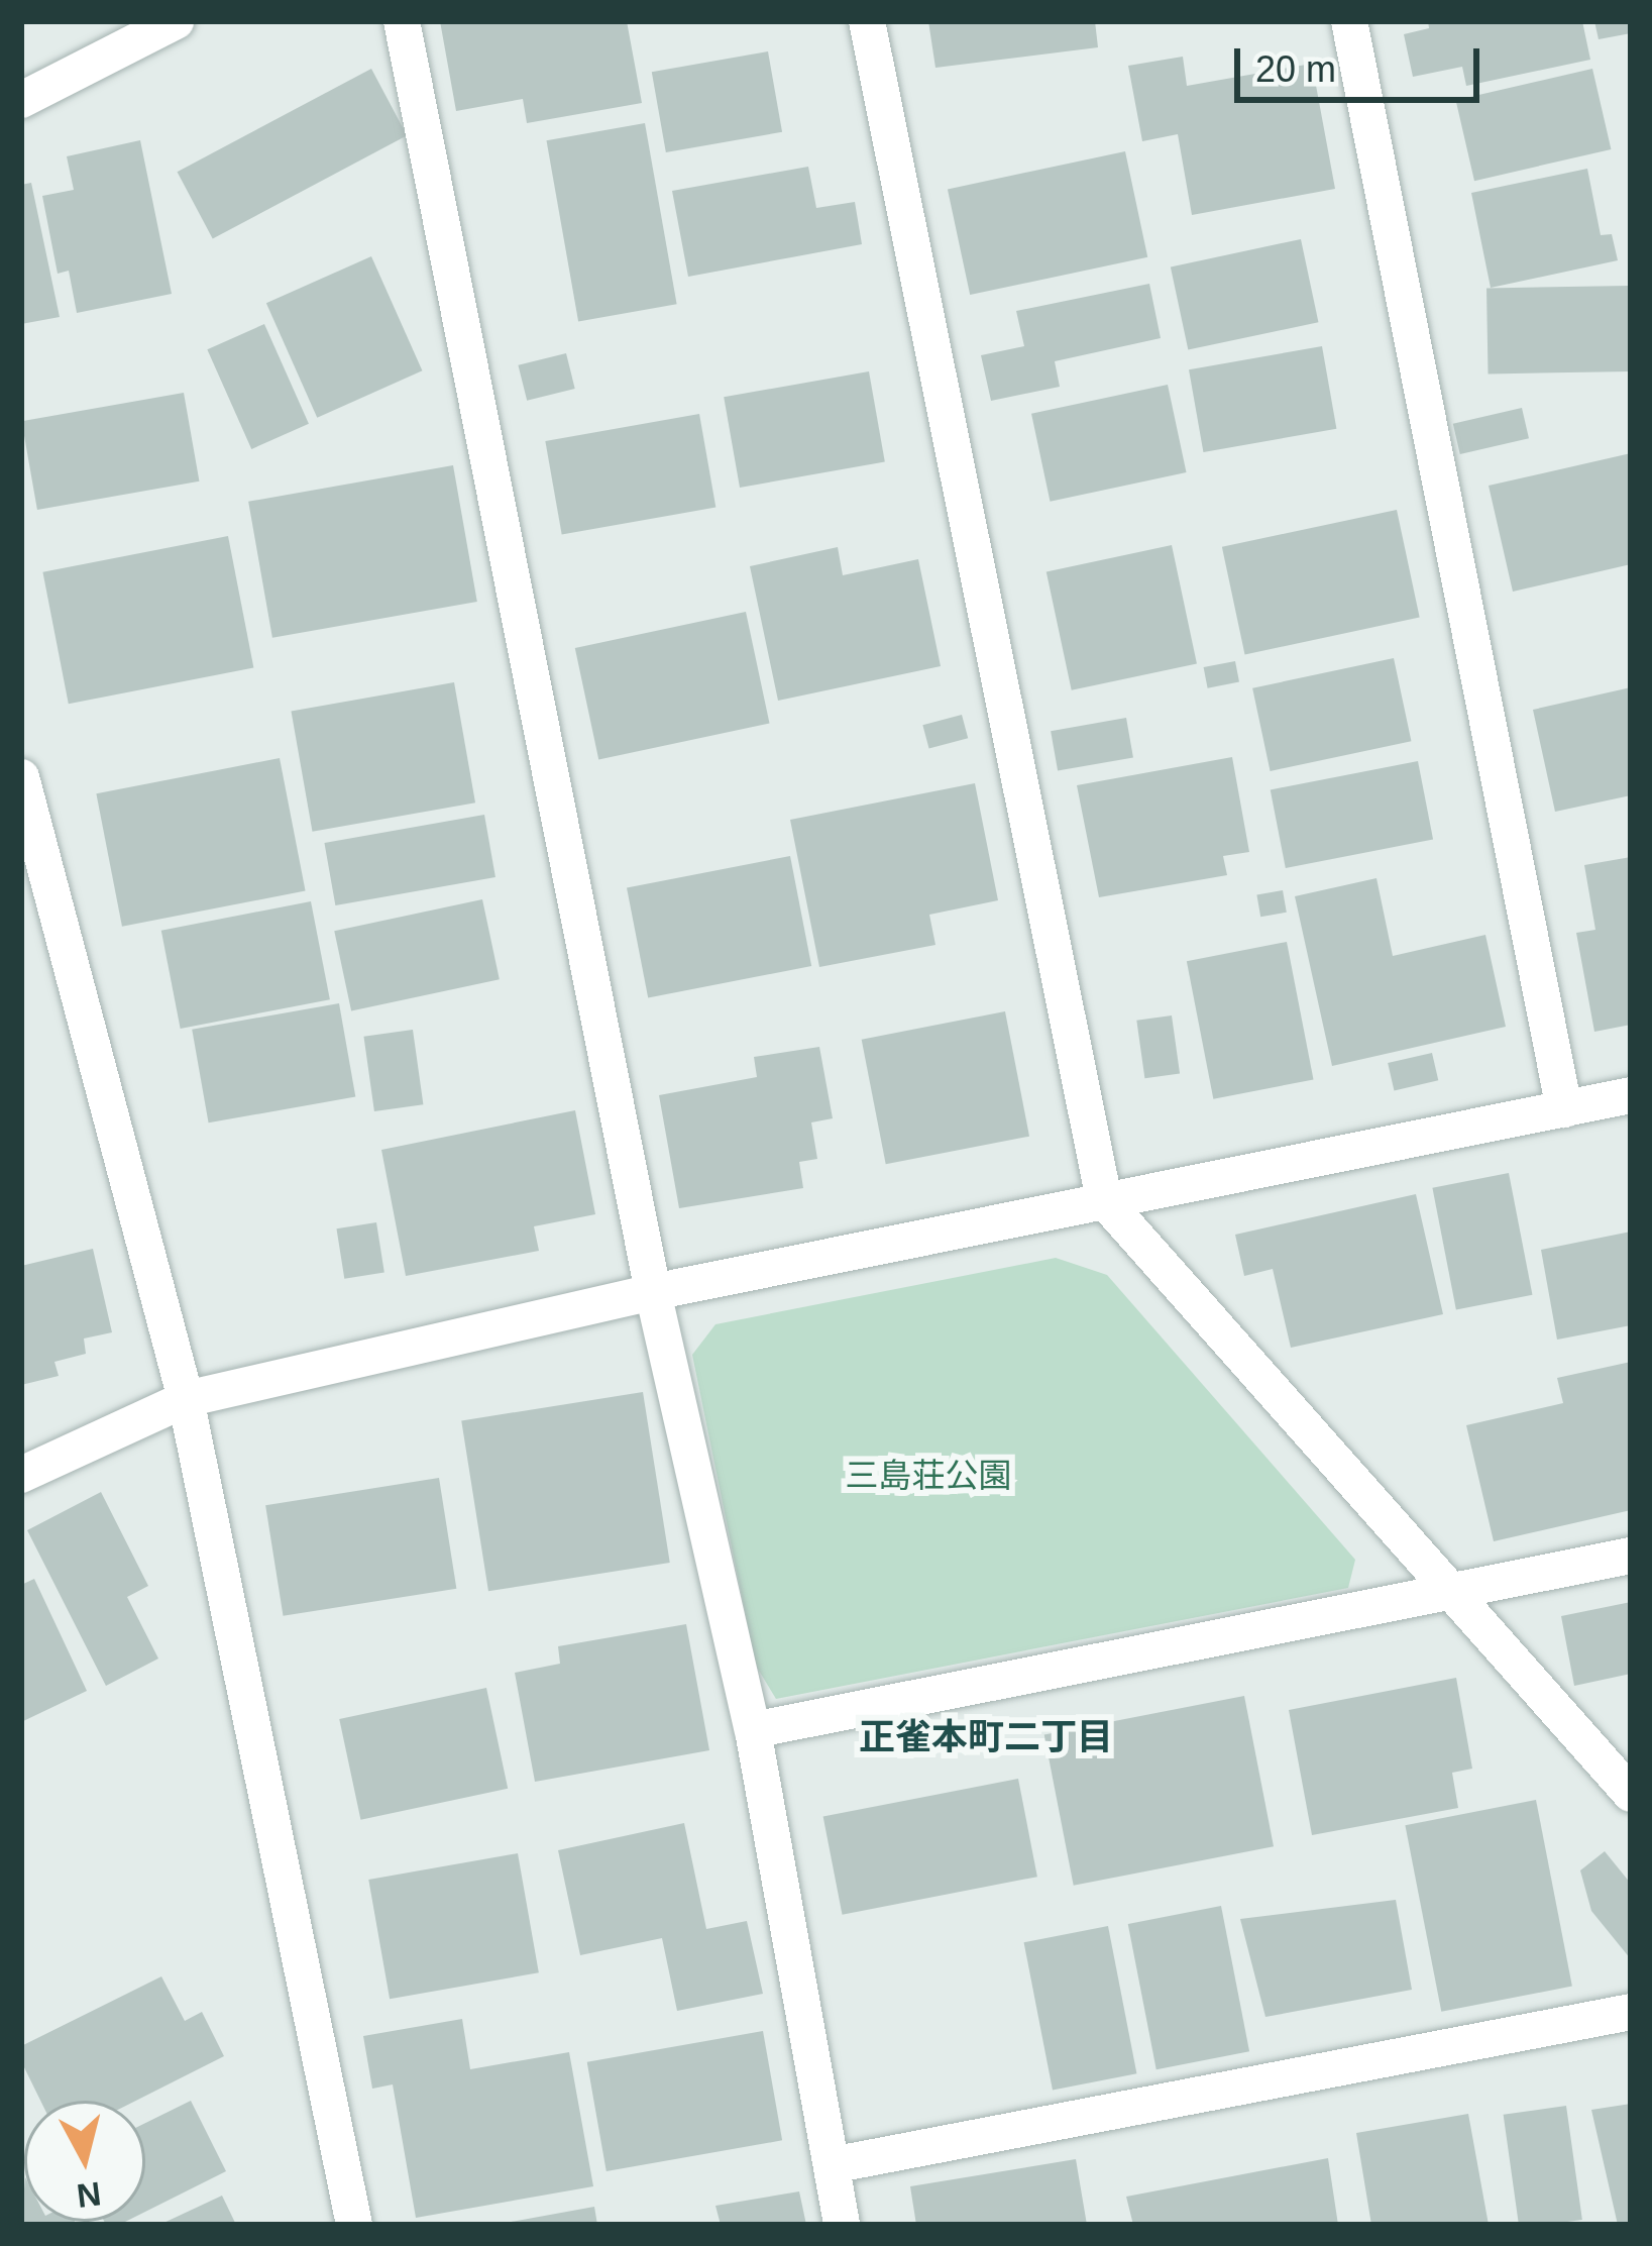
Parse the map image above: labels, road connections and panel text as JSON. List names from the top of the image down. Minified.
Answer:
{"districts":["正雀本町二丁目"],"parks":["三島荘公園"],"scale_bar":"20 m","north":"bottom"}
